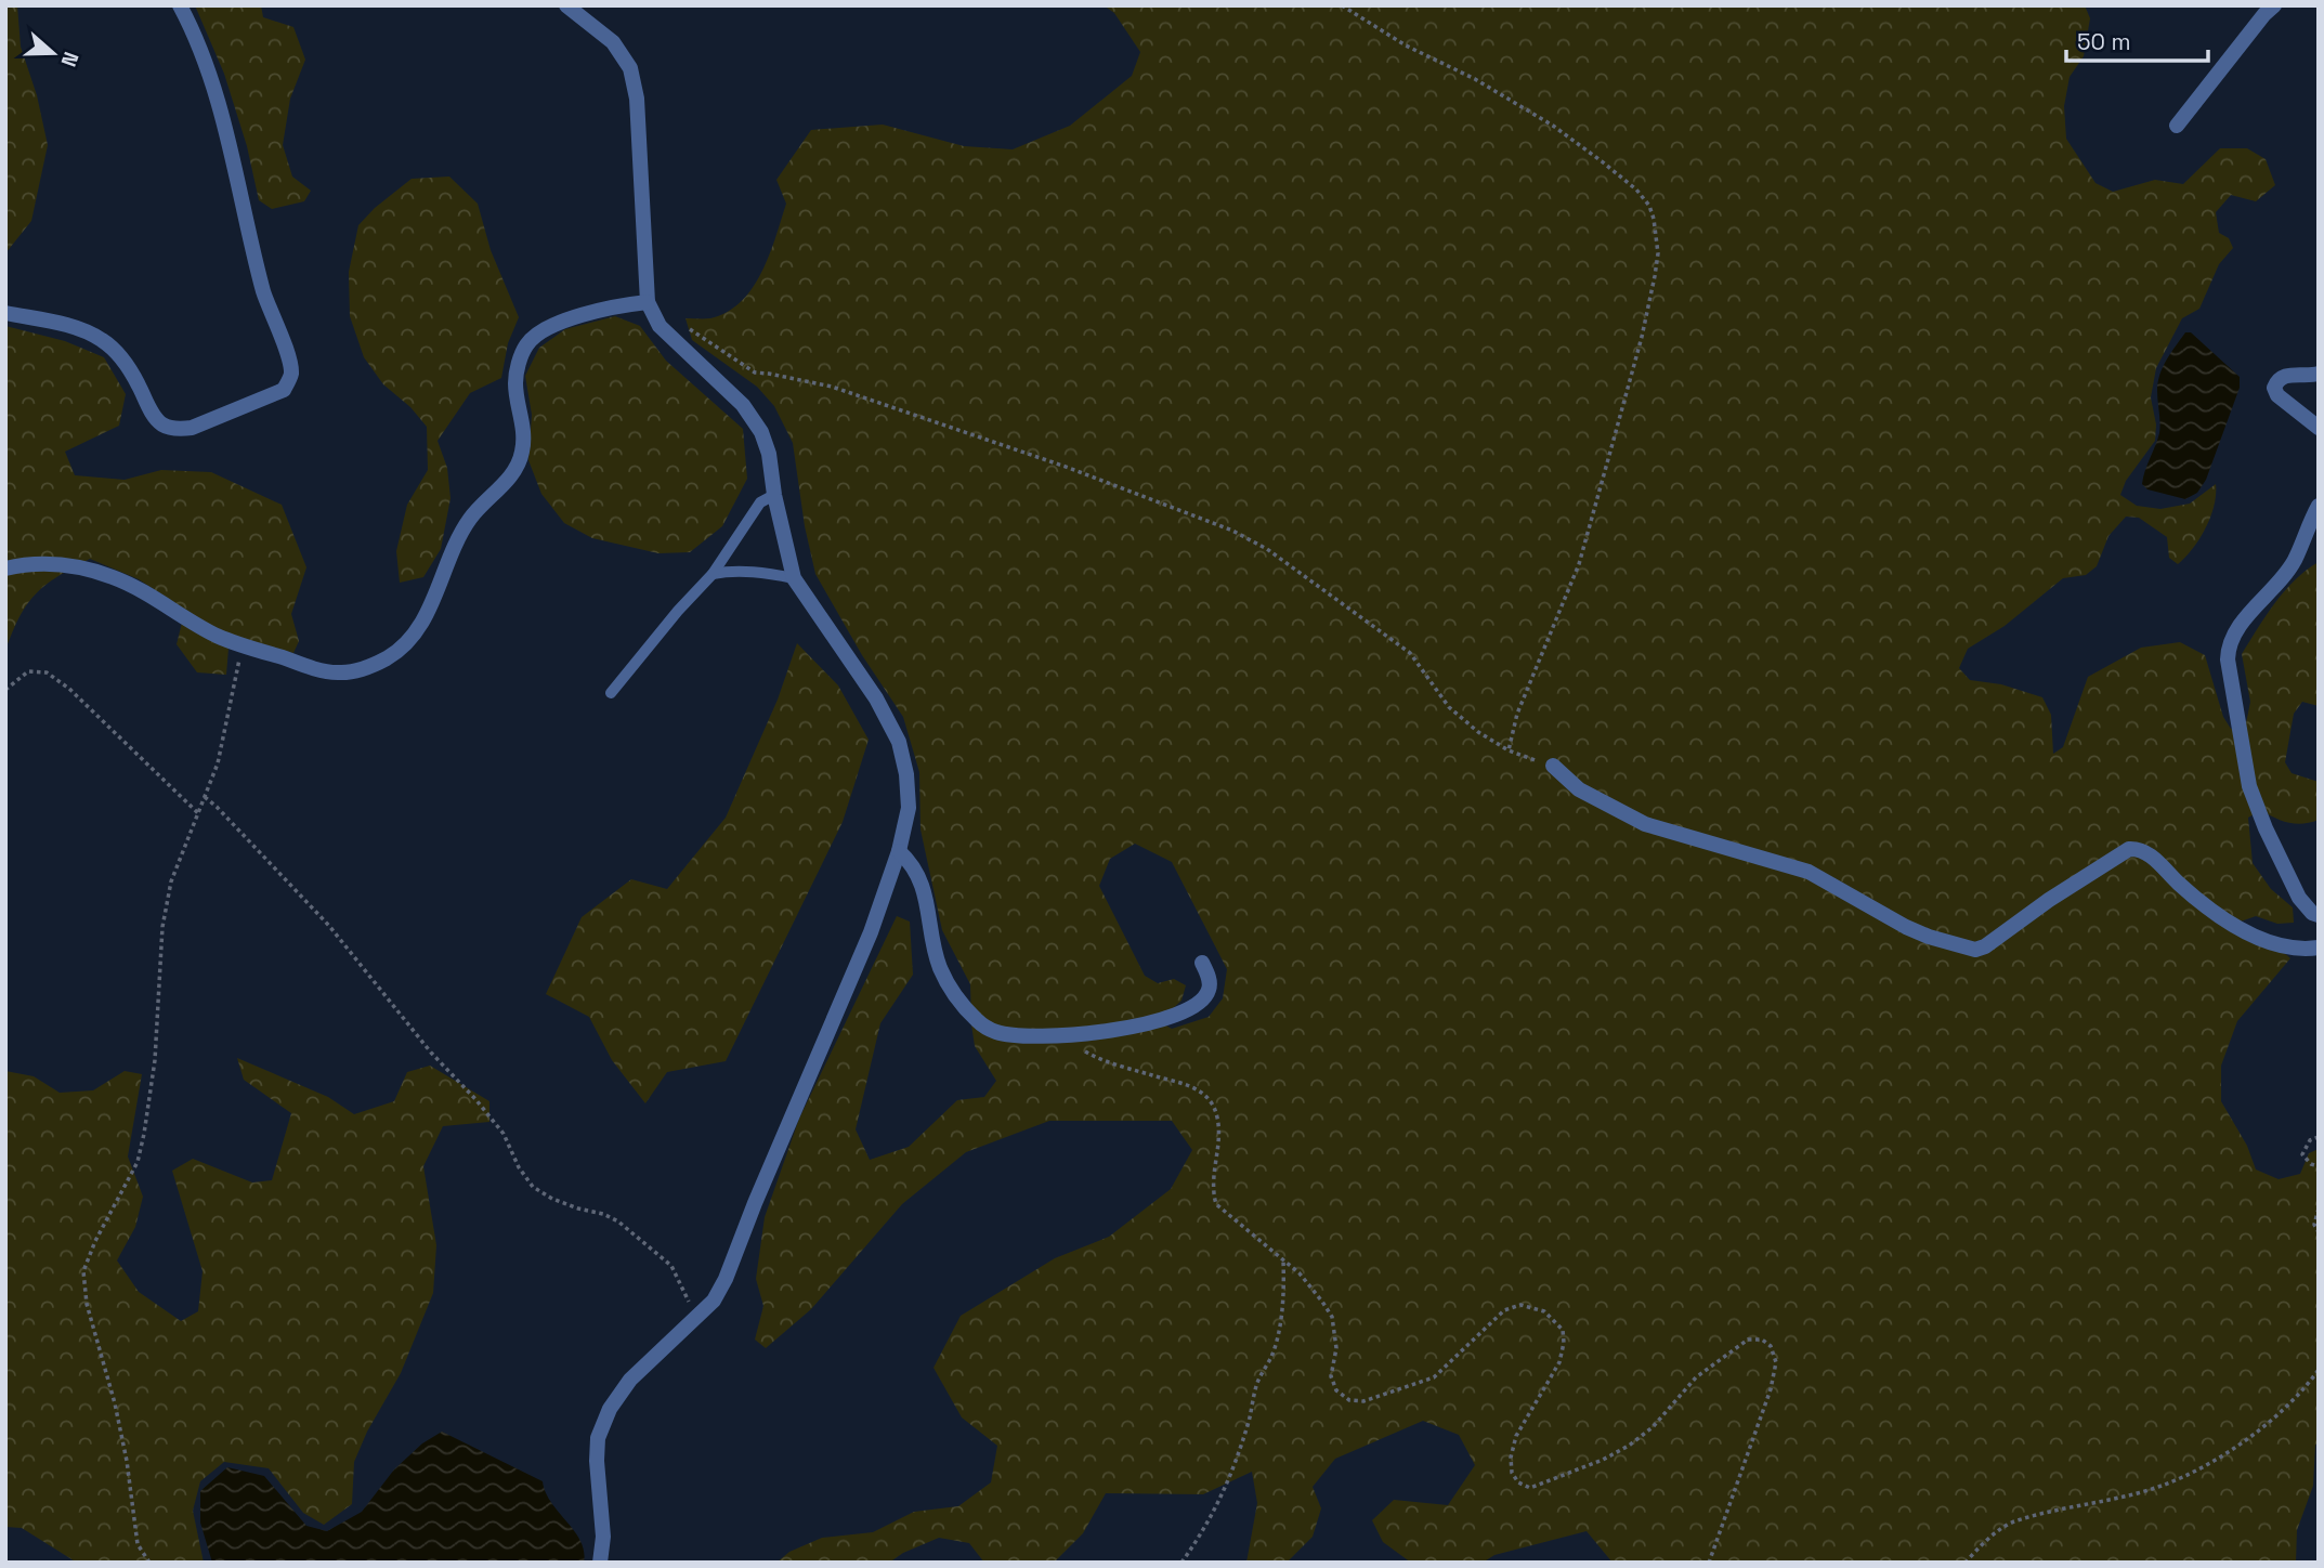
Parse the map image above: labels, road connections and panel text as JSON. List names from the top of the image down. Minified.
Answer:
{"scale_bar":"50 m","north":"right"}
